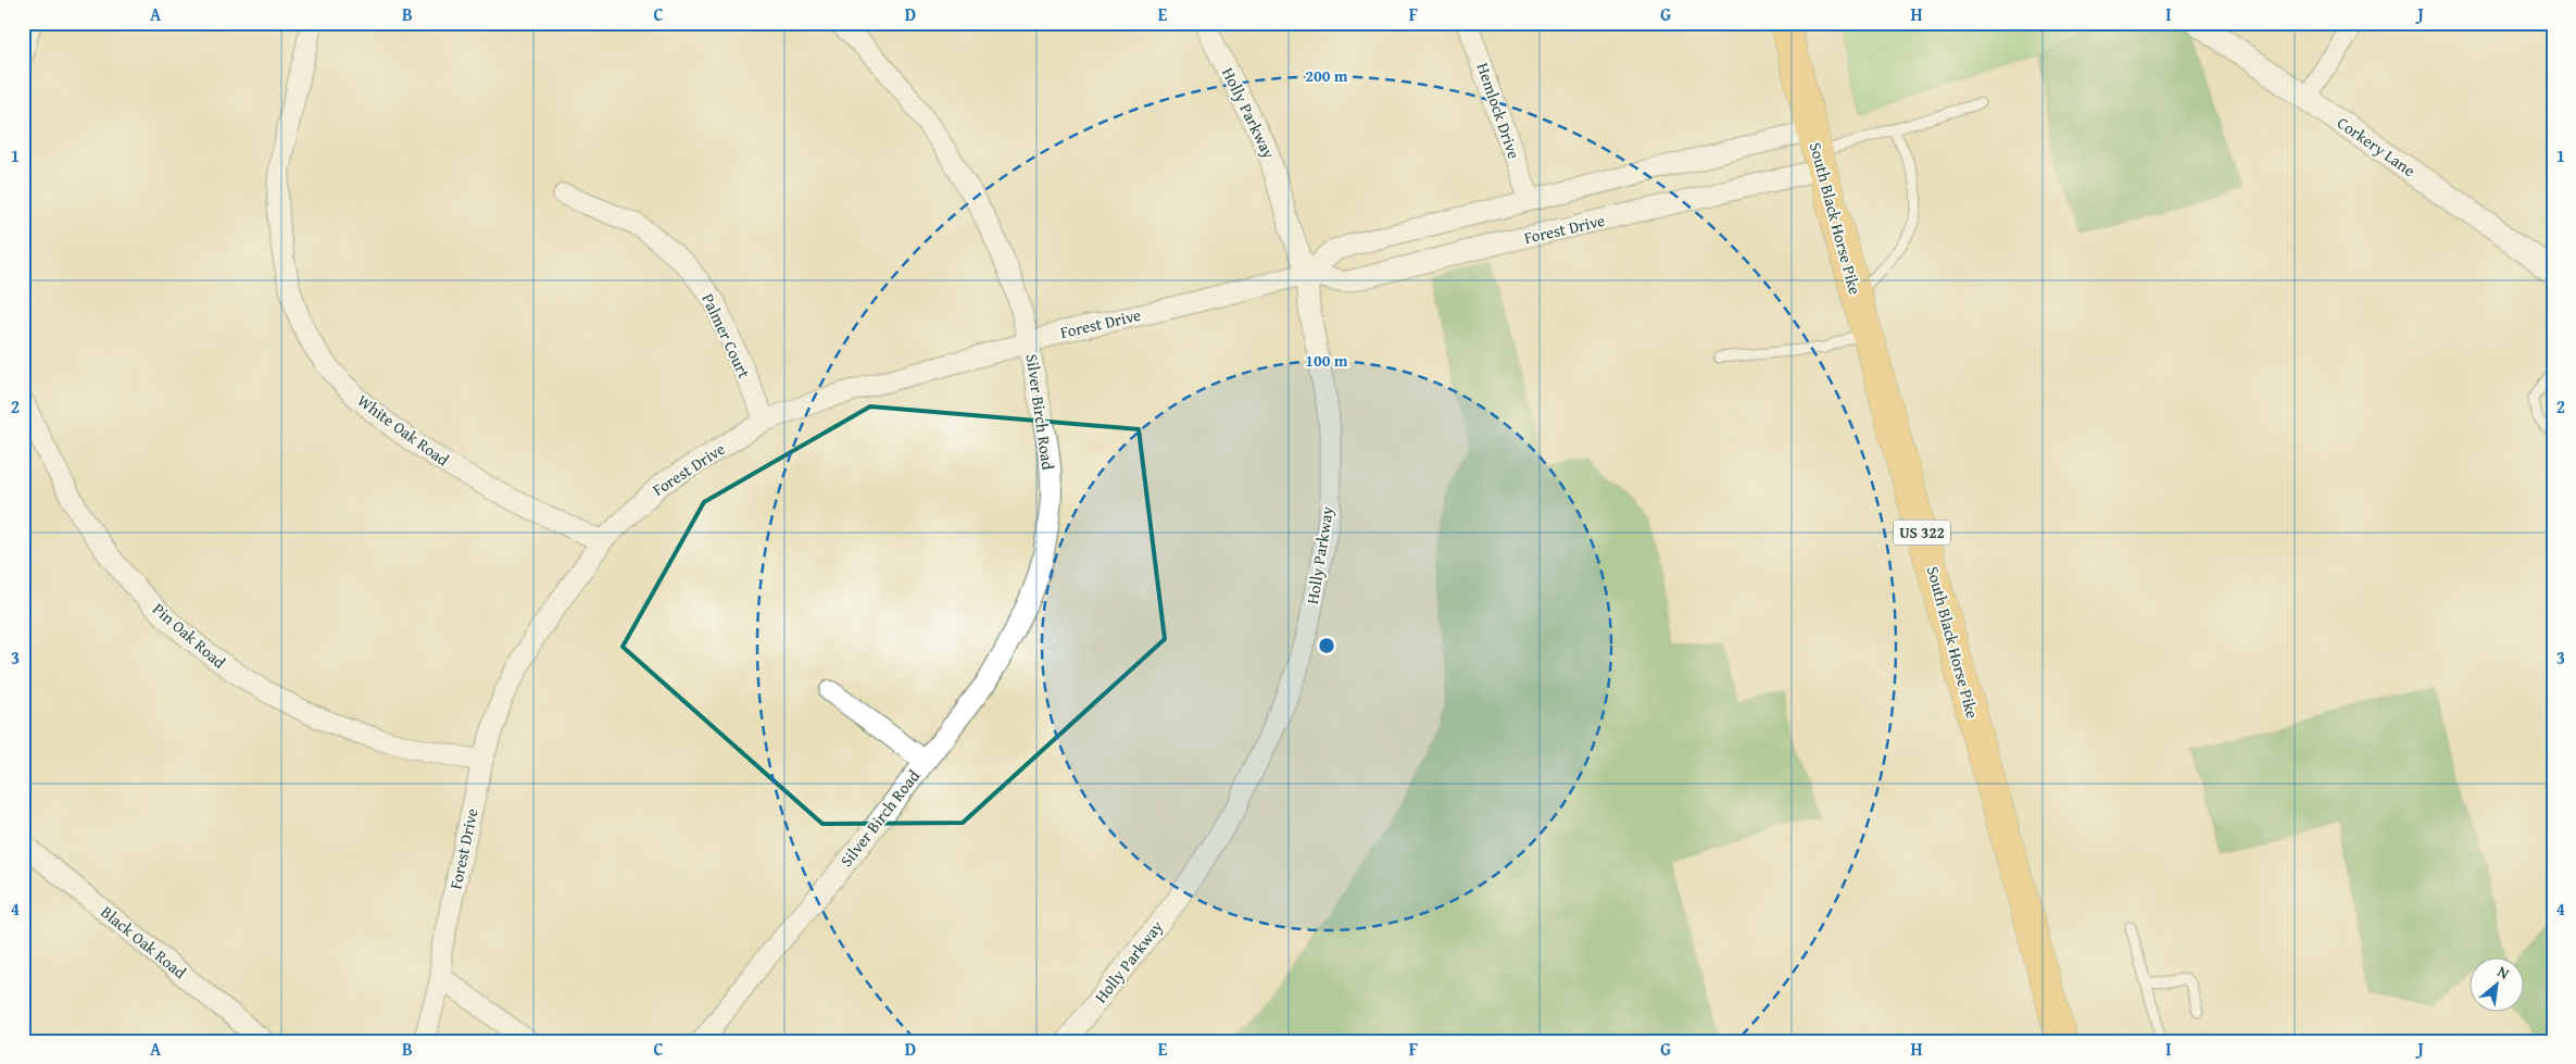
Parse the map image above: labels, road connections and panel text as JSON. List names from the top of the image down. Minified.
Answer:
{"streets":{"highway":["South Black Horse Pike","US 322"],"street":["Hemlock Drive","Holly Parkway","Corkery Lane","Forest Drive","Palmer Court","Silver Birch Road","White Oak Road","Pin Oak Road","Black Oak Road"]},"crossings":[["Hemlock Drive","Forest Drive"],["Holly Parkway","Forest Drive"],["South Black Horse Pike","Forest Drive"],["Forest Drive","Palmer Court"],["Forest Drive","Silver Birch Road"],["Forest Drive","White Oak Road"],["Forest Drive","Pin Oak Road"]],"north":"top right","grid":{"columns":["A","B","C","D","E","F","G","H","I","J"],"rows":["1","2","3","4"]},"rings":["200 m","100 m"]}
